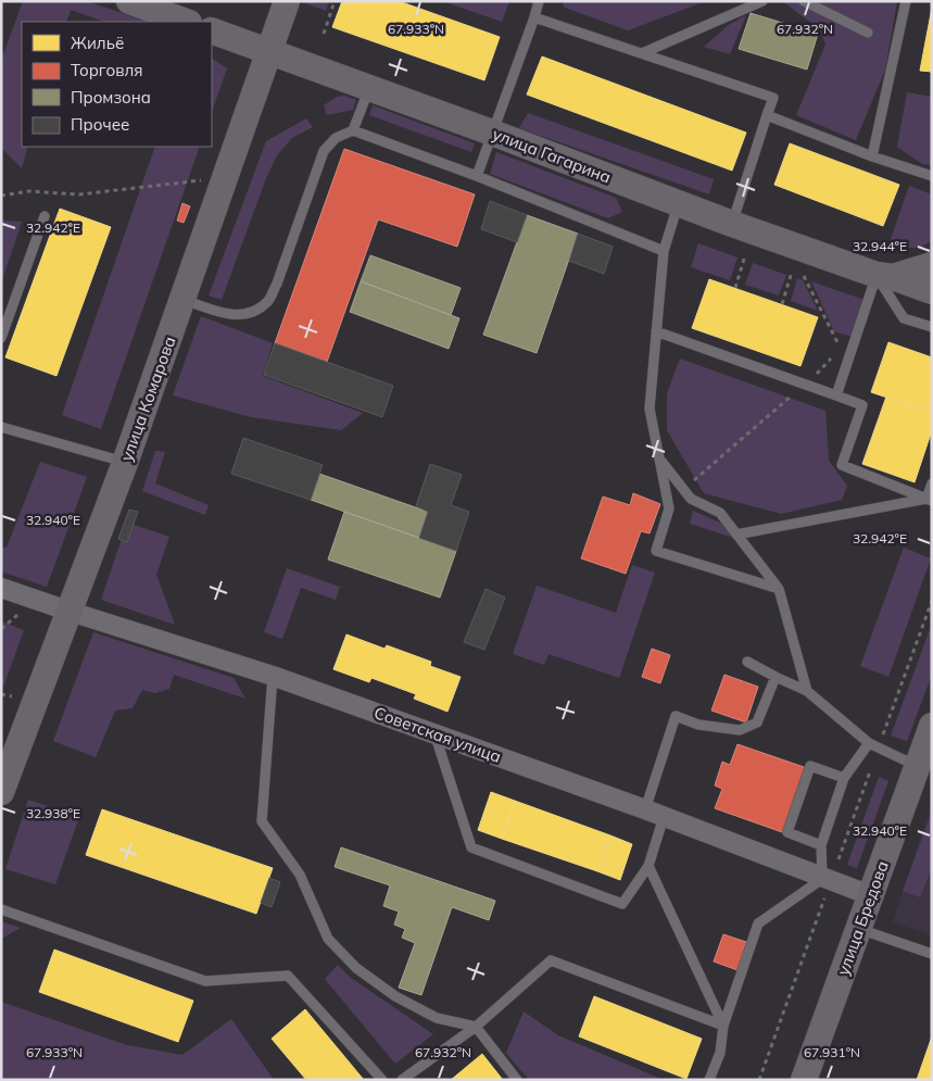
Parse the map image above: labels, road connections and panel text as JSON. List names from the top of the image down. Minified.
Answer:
{"streets":{"main road":["улица Гагарина","улица Комарова","улица Бредова"],"street":["Советская улица"]},"crossings":[["улица Гагарина","улица Комарова"],["улица Комарова","Советская улица"],["Советская улица","улица Бредова"]],"legend":["Жильё","Торговля","Промзона","Прочее"],"coordinates":["67.933°N","67.932°N","32.942°E","32.944°E","32.940°E","32.938°E","67.931°N"]}
